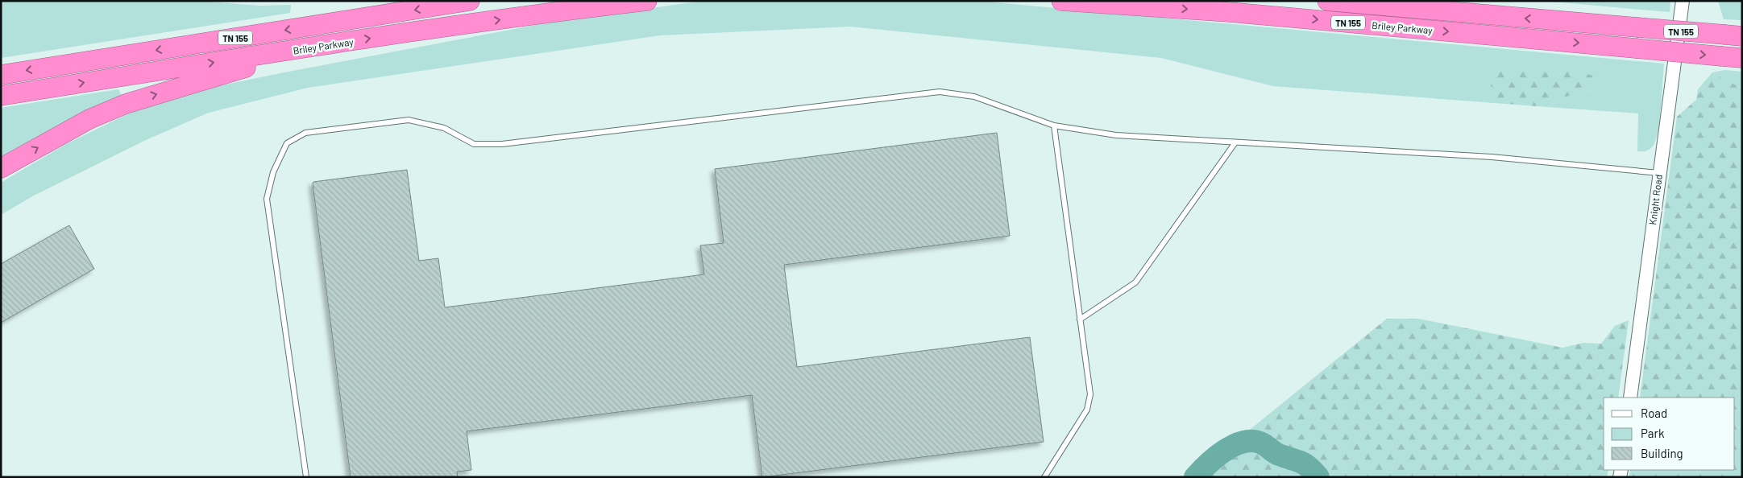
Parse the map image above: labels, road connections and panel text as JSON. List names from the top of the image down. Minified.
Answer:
{"streets":{"highway":["TN 155","Briley Parkway"],"street":["Knight Road"]},"legend":["Road","Park","Building"]}
